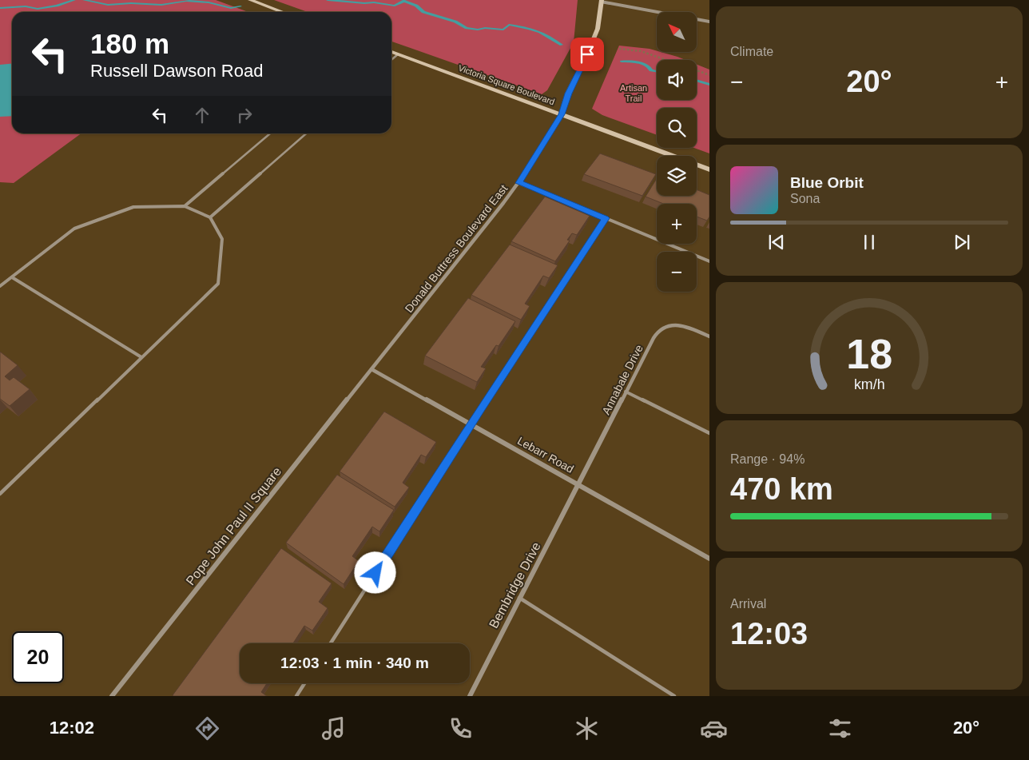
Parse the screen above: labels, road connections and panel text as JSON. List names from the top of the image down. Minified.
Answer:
{"streets":{"street":["Victoria Square Boulevard","Donald Buttress Boulevard East","Annabale Drive","Lebarr Road","Pope John Paul II Square","Bembridge Drive"]},"crossings":[["Victoria Square Boulevard","Donald Buttress Boulevard East"],["Donald Buttress Boulevard East","Lebarr Road"],["Donald Buttress Boulevard East","Pope John Paul II Square"],["Annabale Drive","Lebarr Road"],["Annabale Drive","Bembridge Drive"],["Lebarr Road","Pope John Paul II Square"],["Lebarr Road","Bembridge Drive"]],"parks":["Artisan Trail"],"north":"top left","page":{"tile":["Climate",["Range · 94%","470 km"],["Arrival","12:03"]],"map_buttons":["+","−"],"turn":["180 m","Russell Dawson Road"],"heat":["−","20°","+"],"song":["Blue Orbit","Sona"],"limit":"20","trip":"12:03 · 1 min · 340 m","tabs":["12:02","20°"],"gauge":["18","km/h"]}}
